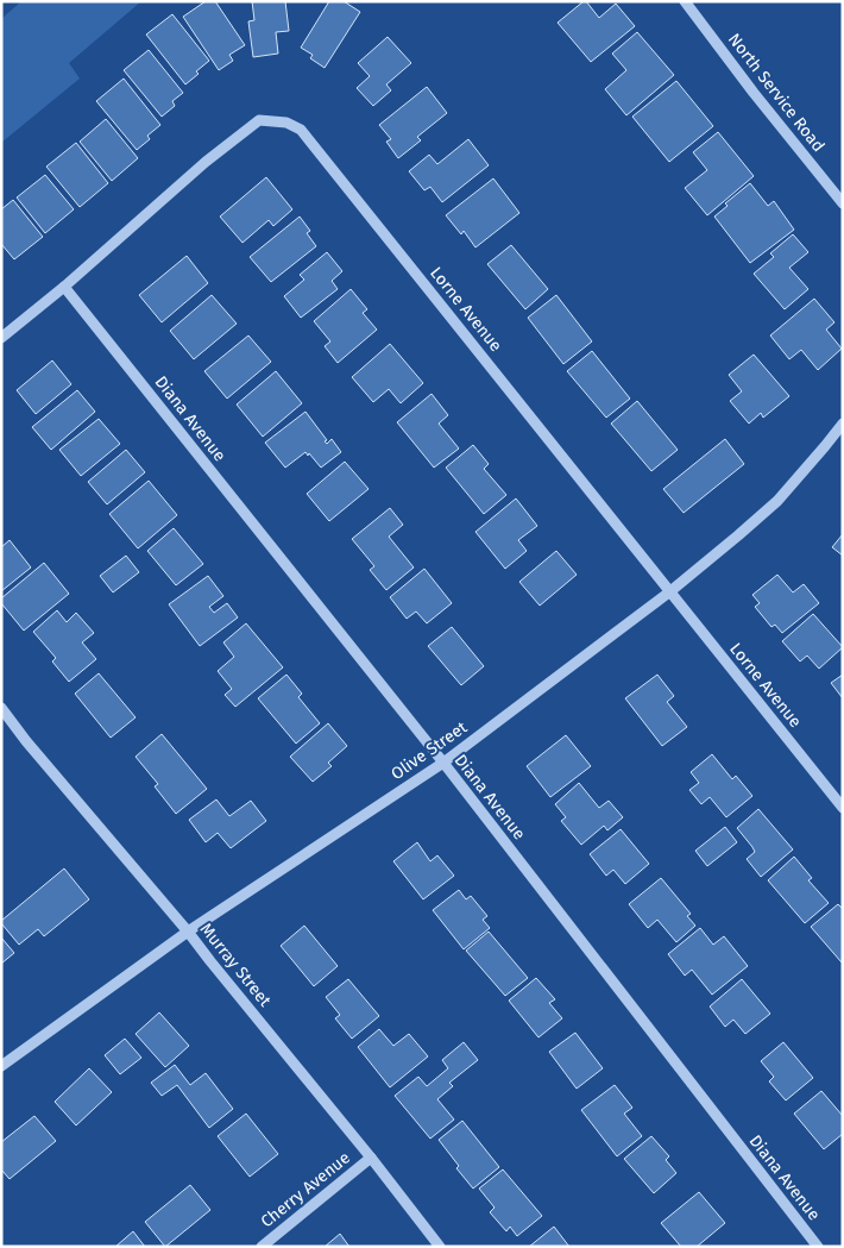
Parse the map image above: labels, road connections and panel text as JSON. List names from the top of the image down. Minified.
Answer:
{"streets":{"street":["North Service Road","Lorne Avenue","Diana Avenue","Olive Street","Murray Street","Cherry Avenue"]},"crossings":[["Lorne Avenue","Diana Avenue"],["Lorne Avenue","Olive Street"],["Diana Avenue","Olive Street"],["Olive Street","Murray Street"],["Murray Street","Cherry Avenue"]]}
